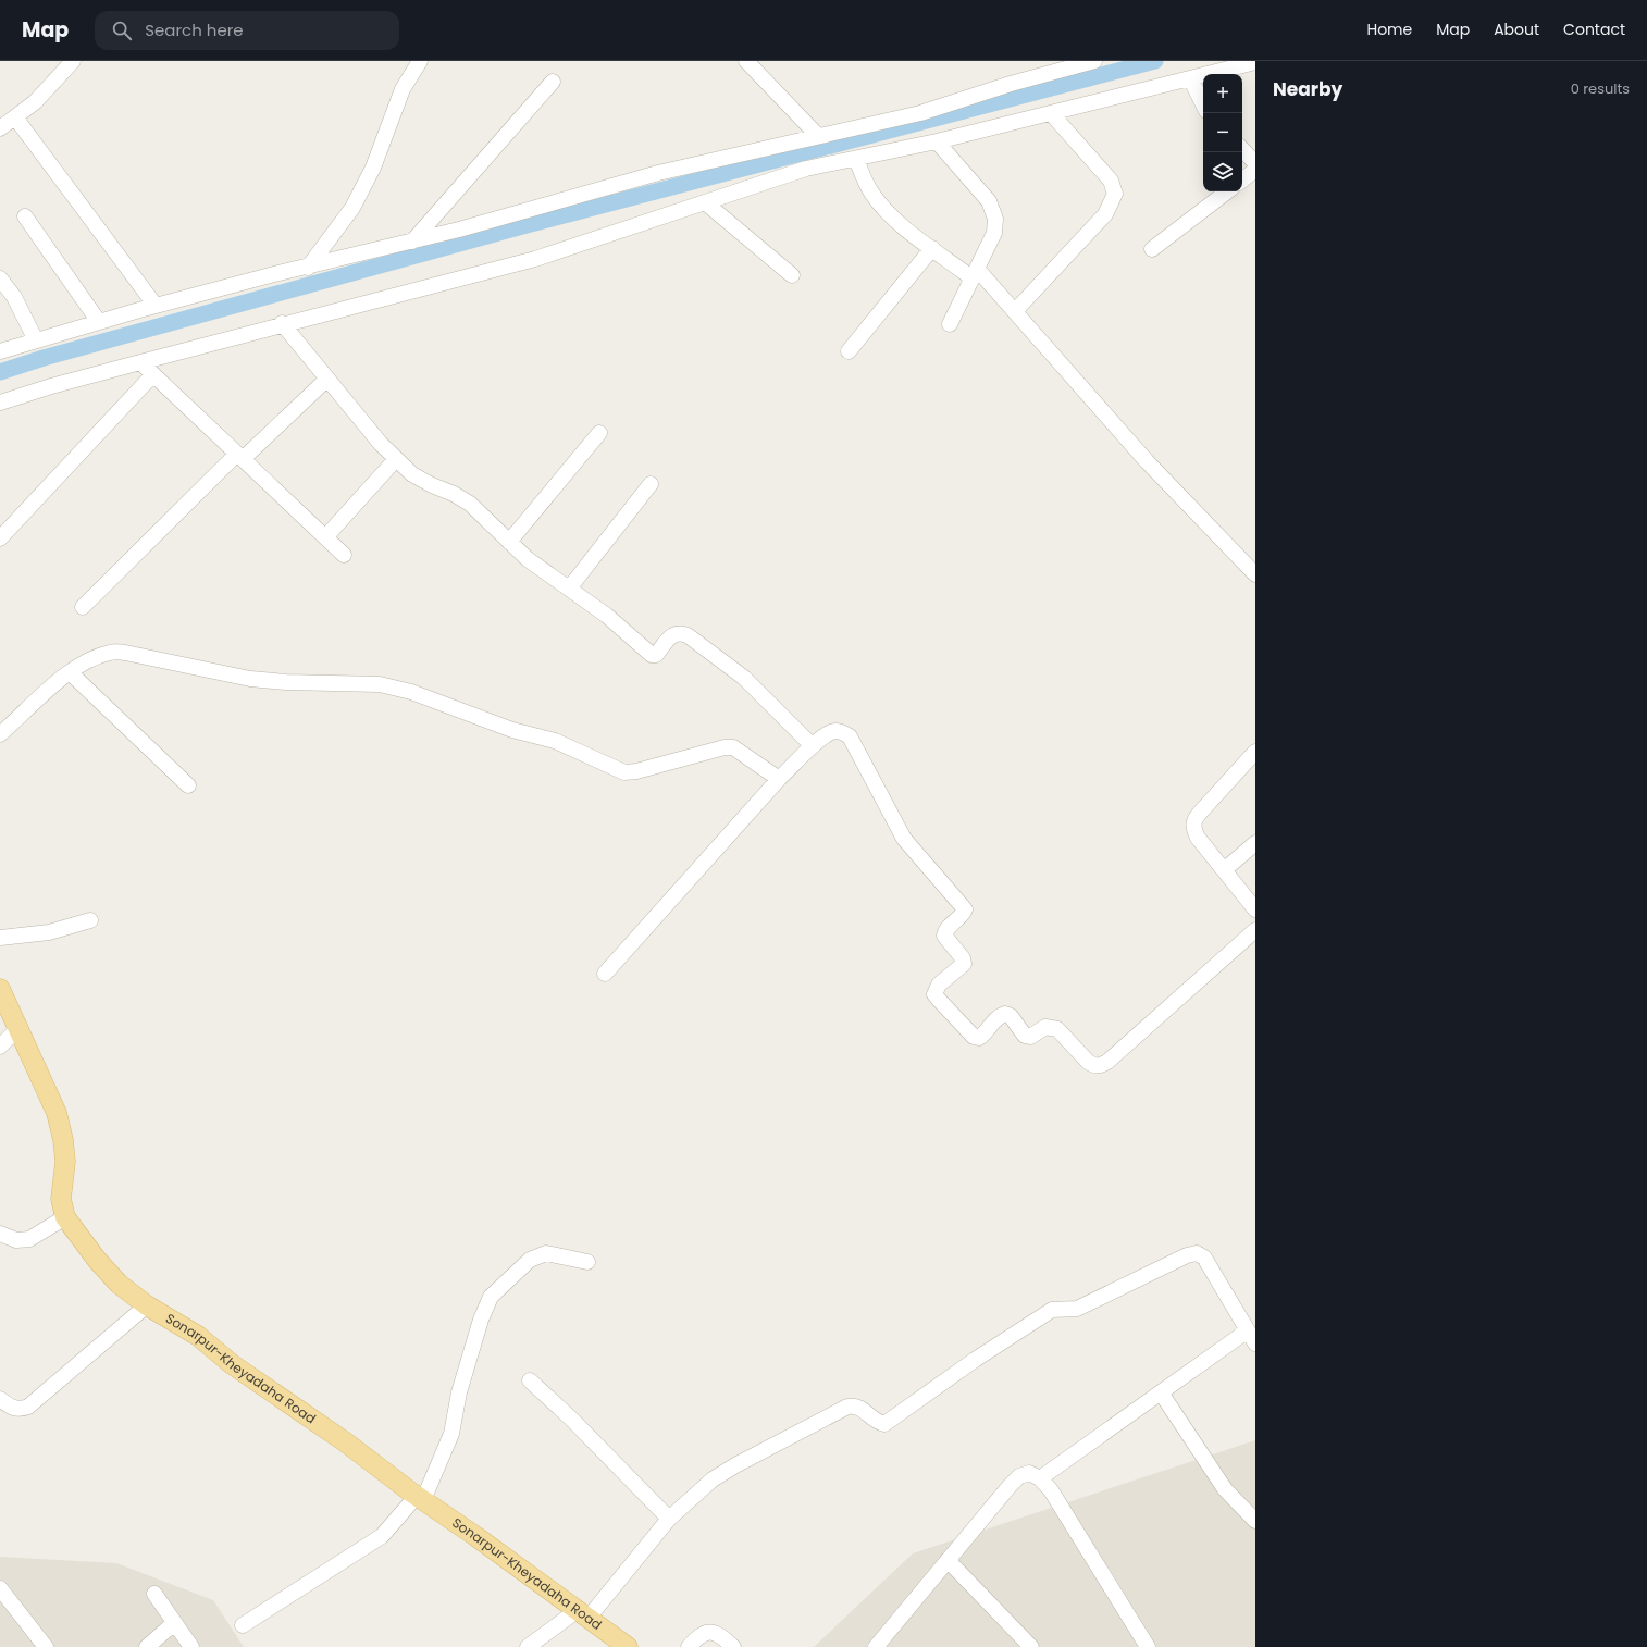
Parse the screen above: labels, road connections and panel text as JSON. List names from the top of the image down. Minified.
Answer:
{"streets":{"main road":["Sonarpur-Kheyadaha Road"]},"page":{"header":"Map","search":"Search here","nav":["Home","Map","About","Contact"],"heading":["Nearby","0 results"],"map_buttons":["+","−"]}}
